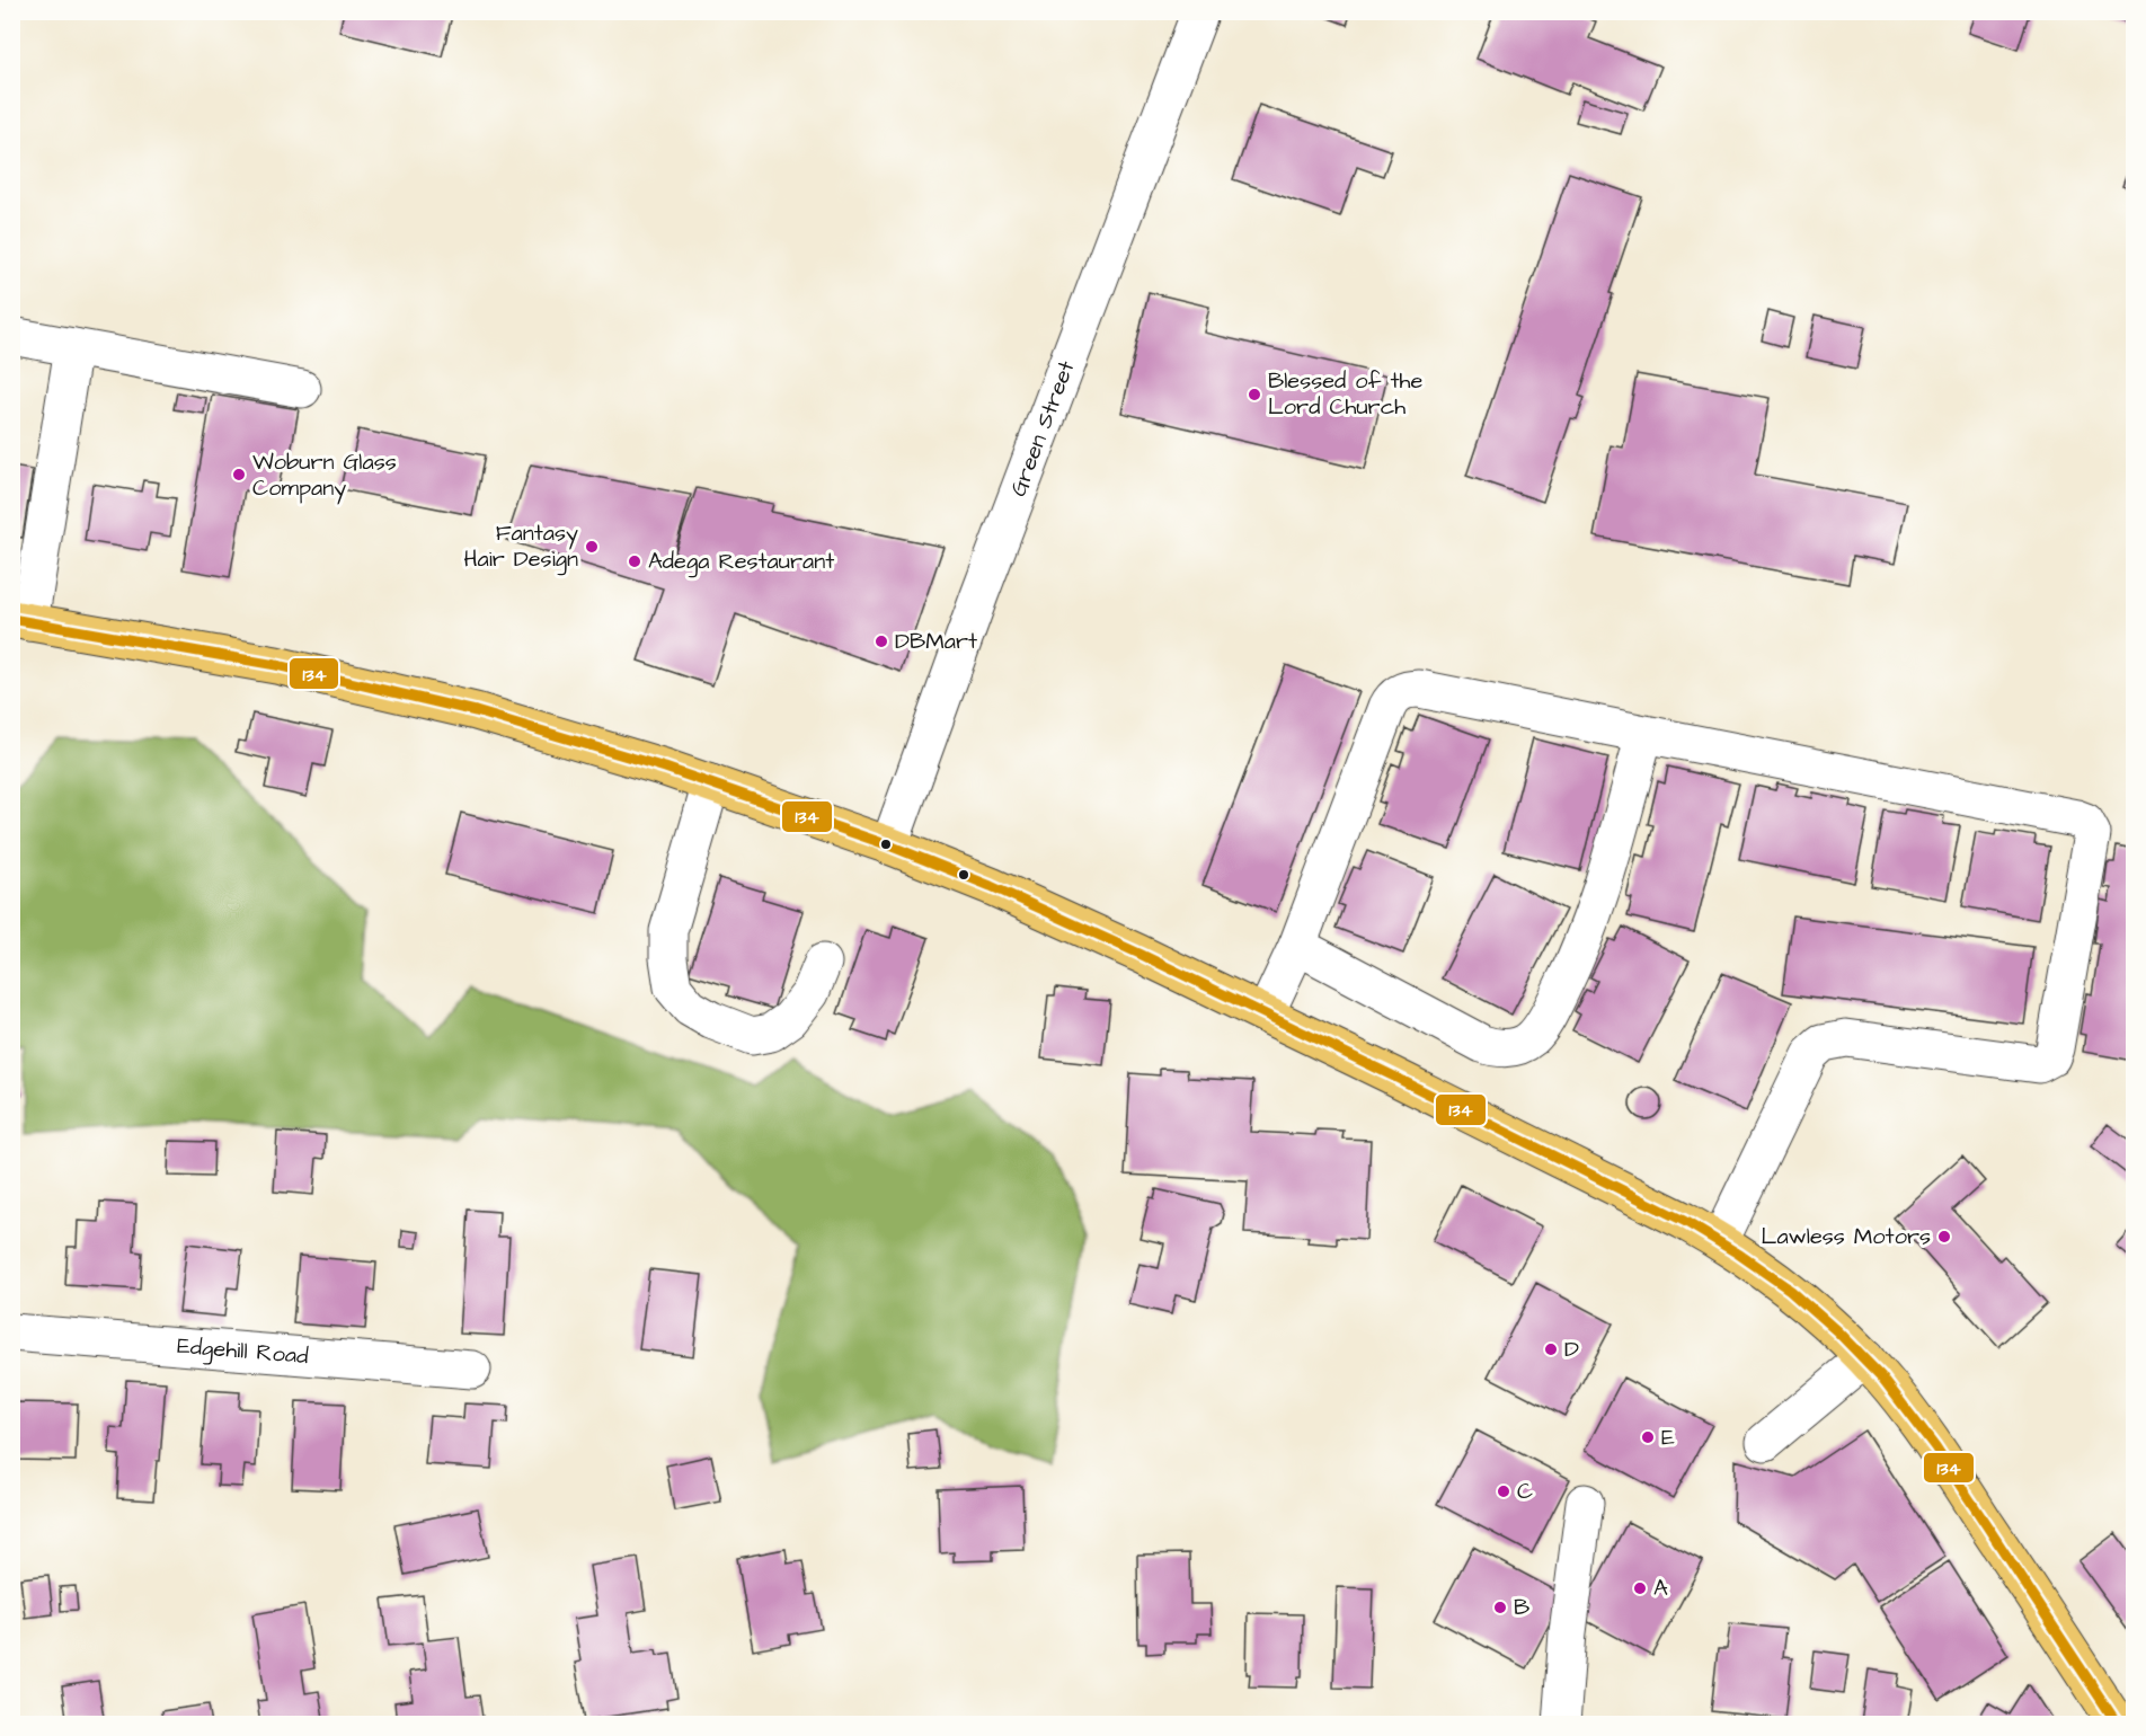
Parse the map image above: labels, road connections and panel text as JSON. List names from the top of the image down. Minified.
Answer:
{"streets":{"street":["Green Street","Edgehill Road"]},"places":["Blessed of the Lord Church","Woburn Glass Company","Fantasy Hair Design","Adega Restaurant","DBMart","Lawless Motors","D","E","C","A","B"],"lines":["transit line 134"]}
